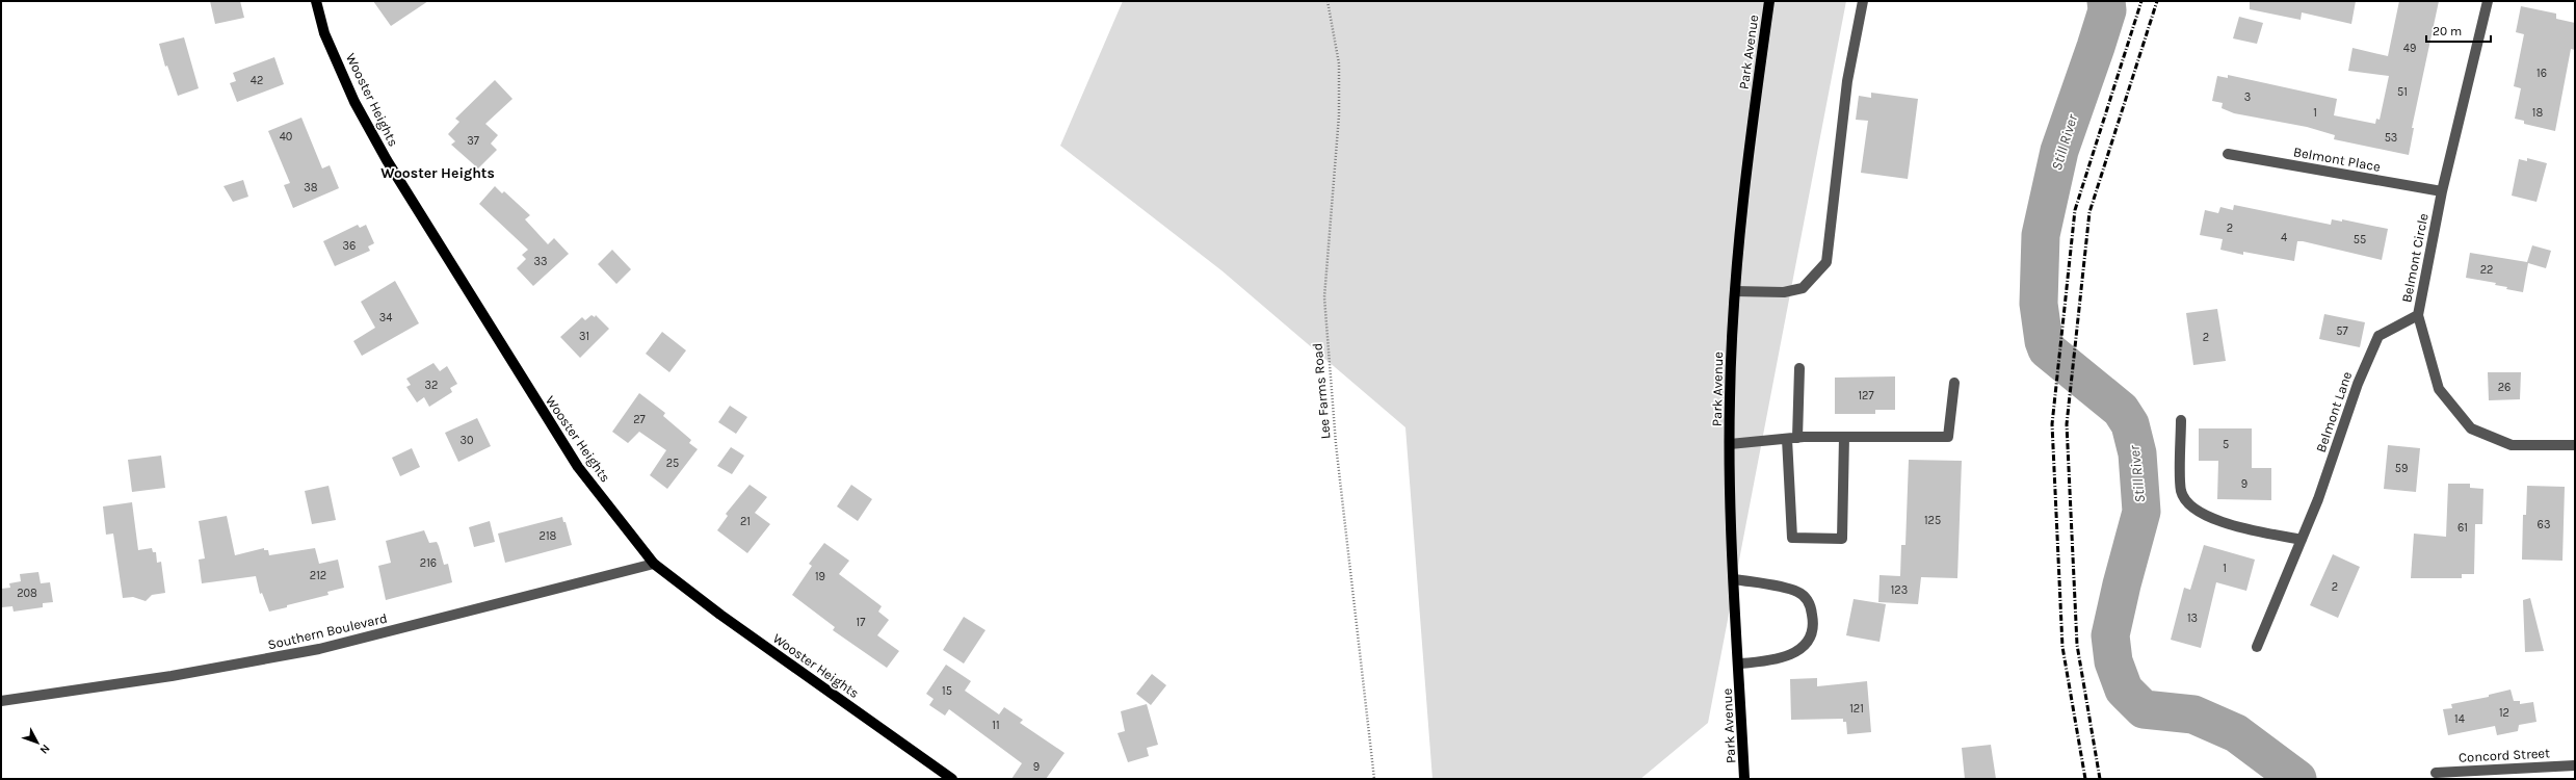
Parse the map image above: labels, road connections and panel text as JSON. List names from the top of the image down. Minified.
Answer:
{"streets":{"main road":["Park Avenue","Wooster Heights"],"street":["Belmont Place","Belmont Circle","Belmont Lane","Southern Boulevard","Concord Street"],"path":["Lee Farms Road"]},"crossings":[["Wooster Heights","Southern Boulevard"],["Belmont Place","Belmont Circle"],["Belmont Circle","Belmont Lane"]],"districts":["Wooster Heights"],"water":["Still River"],"house_numbers":["49","16","42","51","3","1","18","40","53","37","38","2","4","55","36","33","22","34","57","31","2","32","26","127","27","30","5","25","59","9","125","21","63","61","218","216","1","212","19","2","123","208","13","17","15","121","12","14","11","9"],"scale_bar":"20 m","north":"bottom right"}
